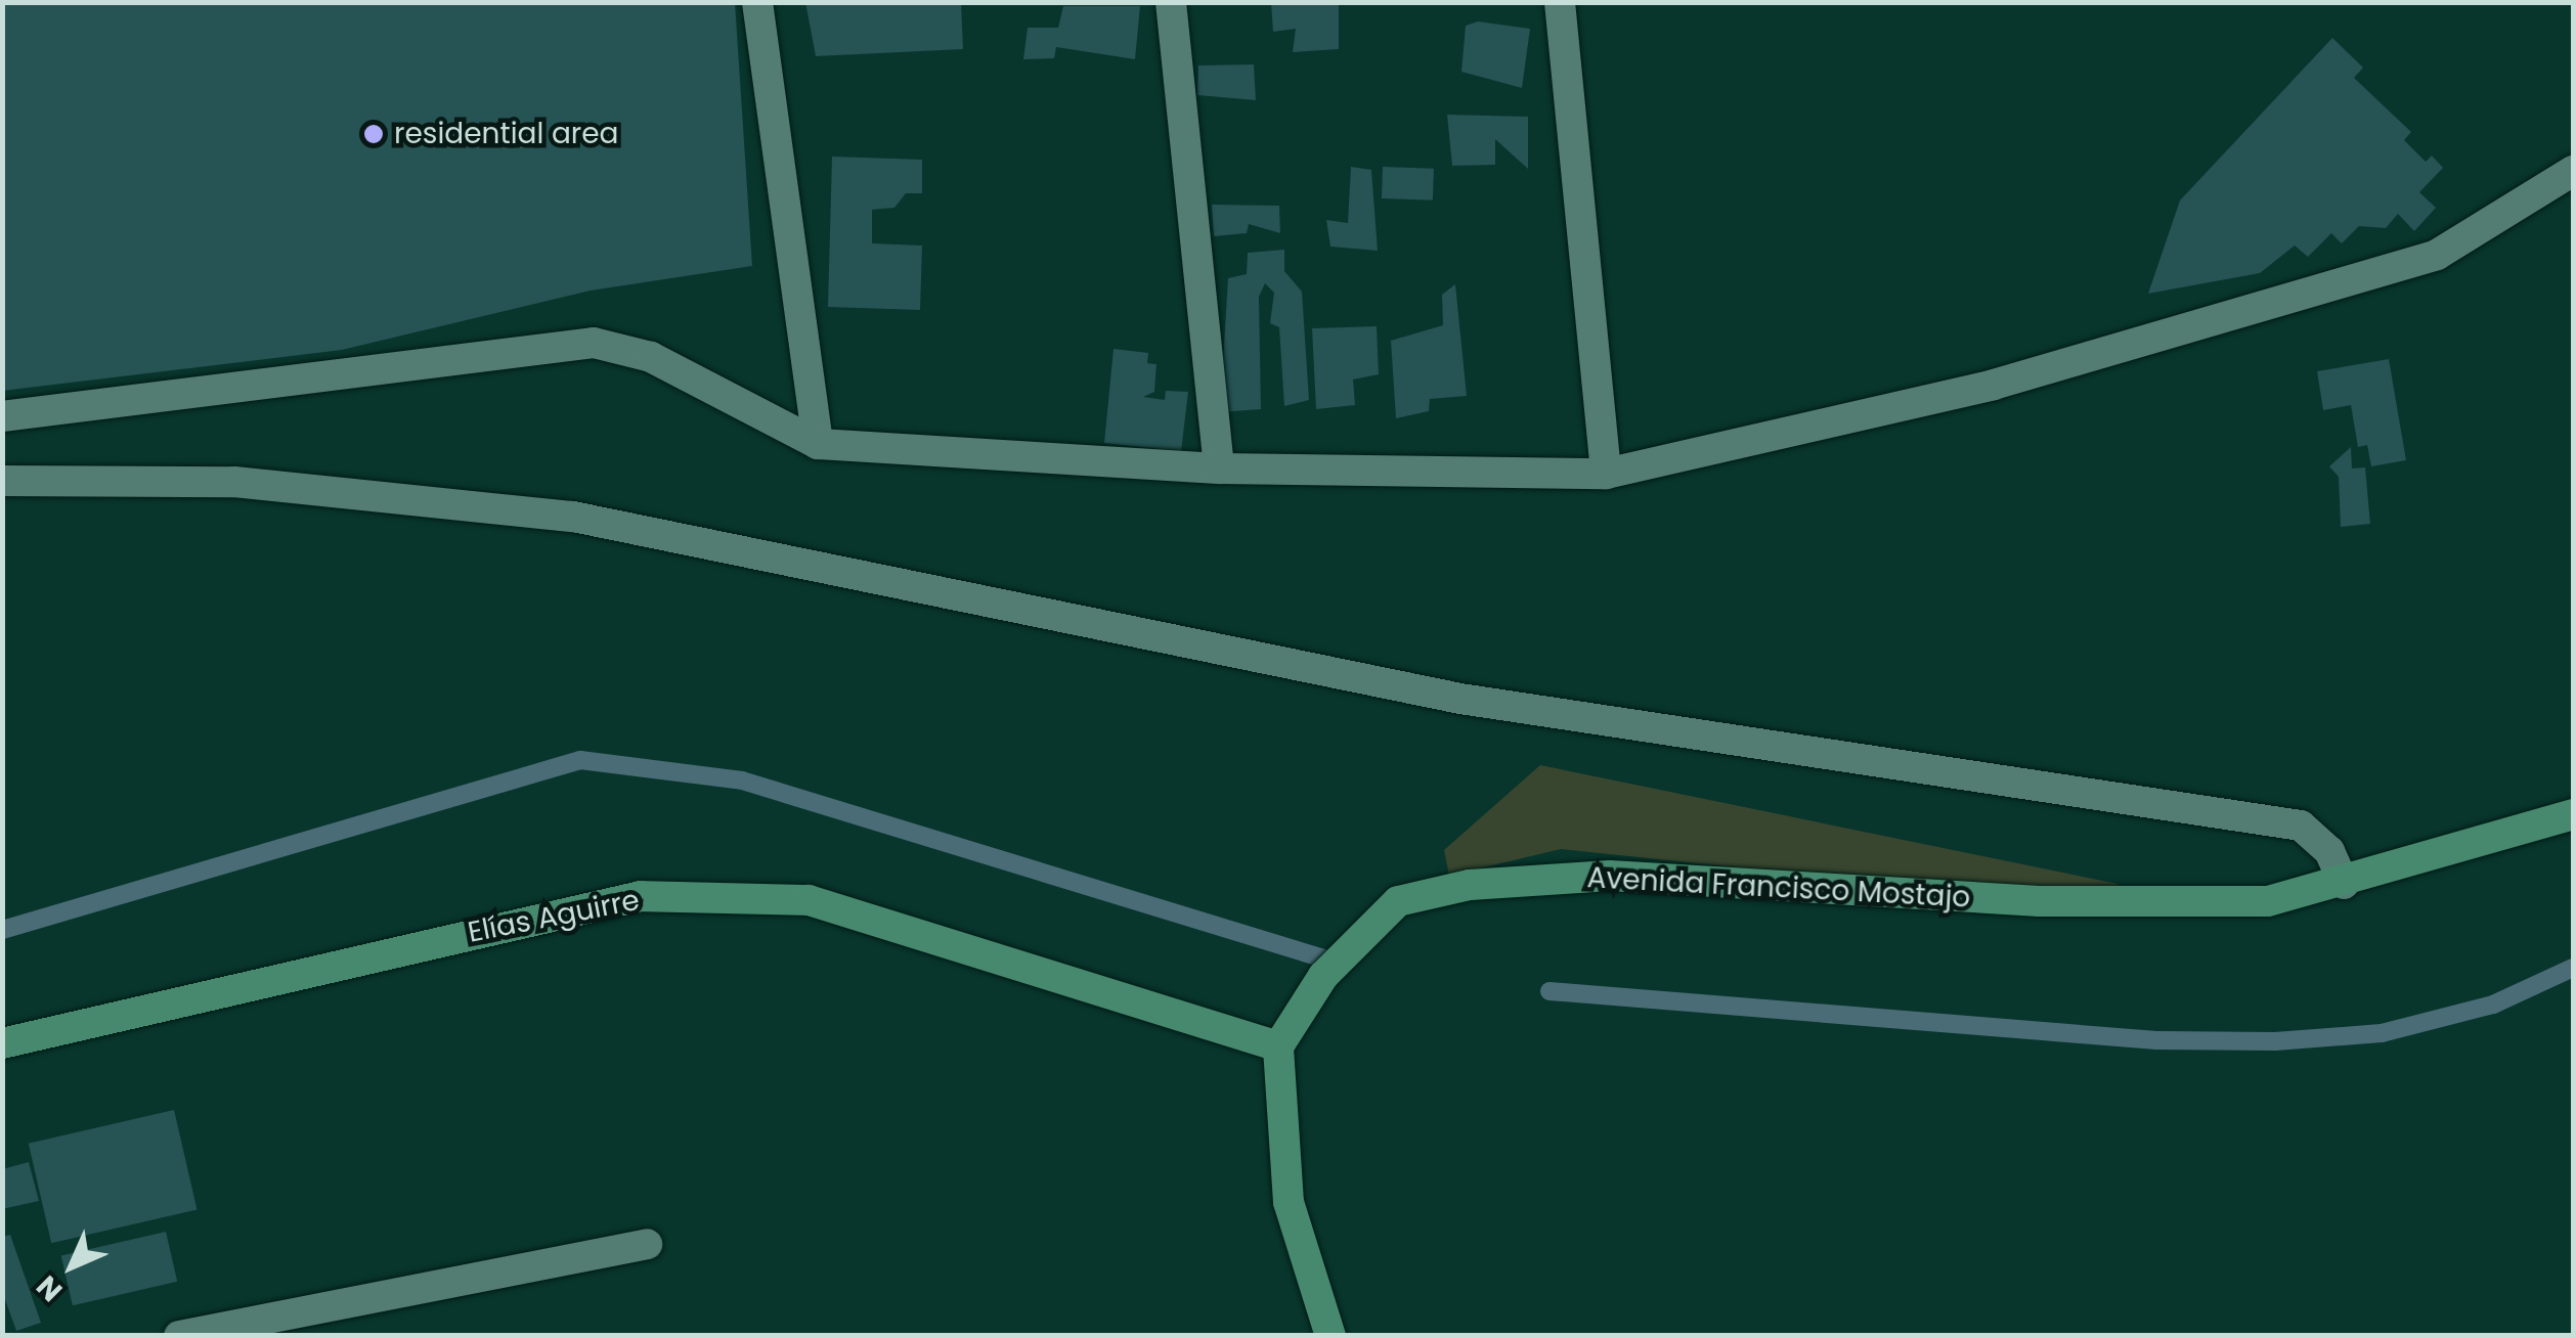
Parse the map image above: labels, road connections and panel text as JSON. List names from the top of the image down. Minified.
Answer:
{"streets":{"street":["Avenida Francisco Mostajo","Elías Aguirre"]},"crossings":[["Avenida Francisco Mostajo","Elías Aguirre"]],"places":["residential area"],"north":"bottom left"}
